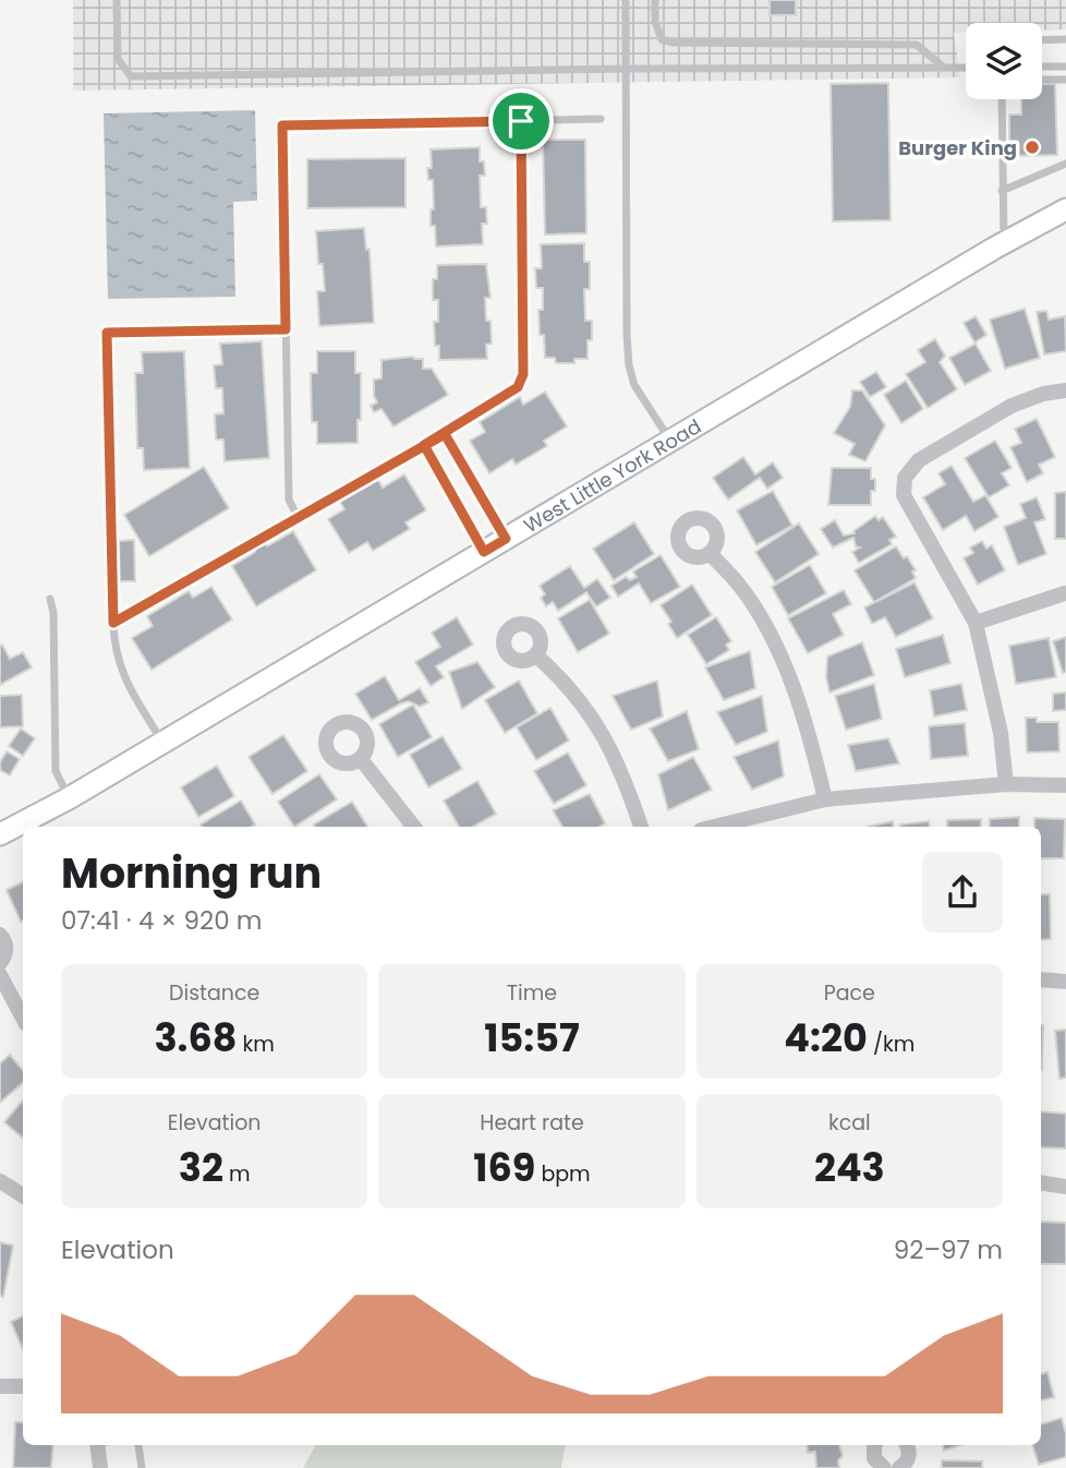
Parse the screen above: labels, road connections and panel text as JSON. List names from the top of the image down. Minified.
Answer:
{"streets":{"main road":["West Little York Road"]},"places":["Burger King"],"page":{"heading":["Morning run","07:41 · 4 × 920 m"],"stats":[["Distance","3.68 km"],["Time","15:57"],["Pace","4:20 /km"],["Elevation","32 m"],["Heart rate","169 bpm"],["kcal","243"]],"chart":["Elevation","92–97 m"]}}
